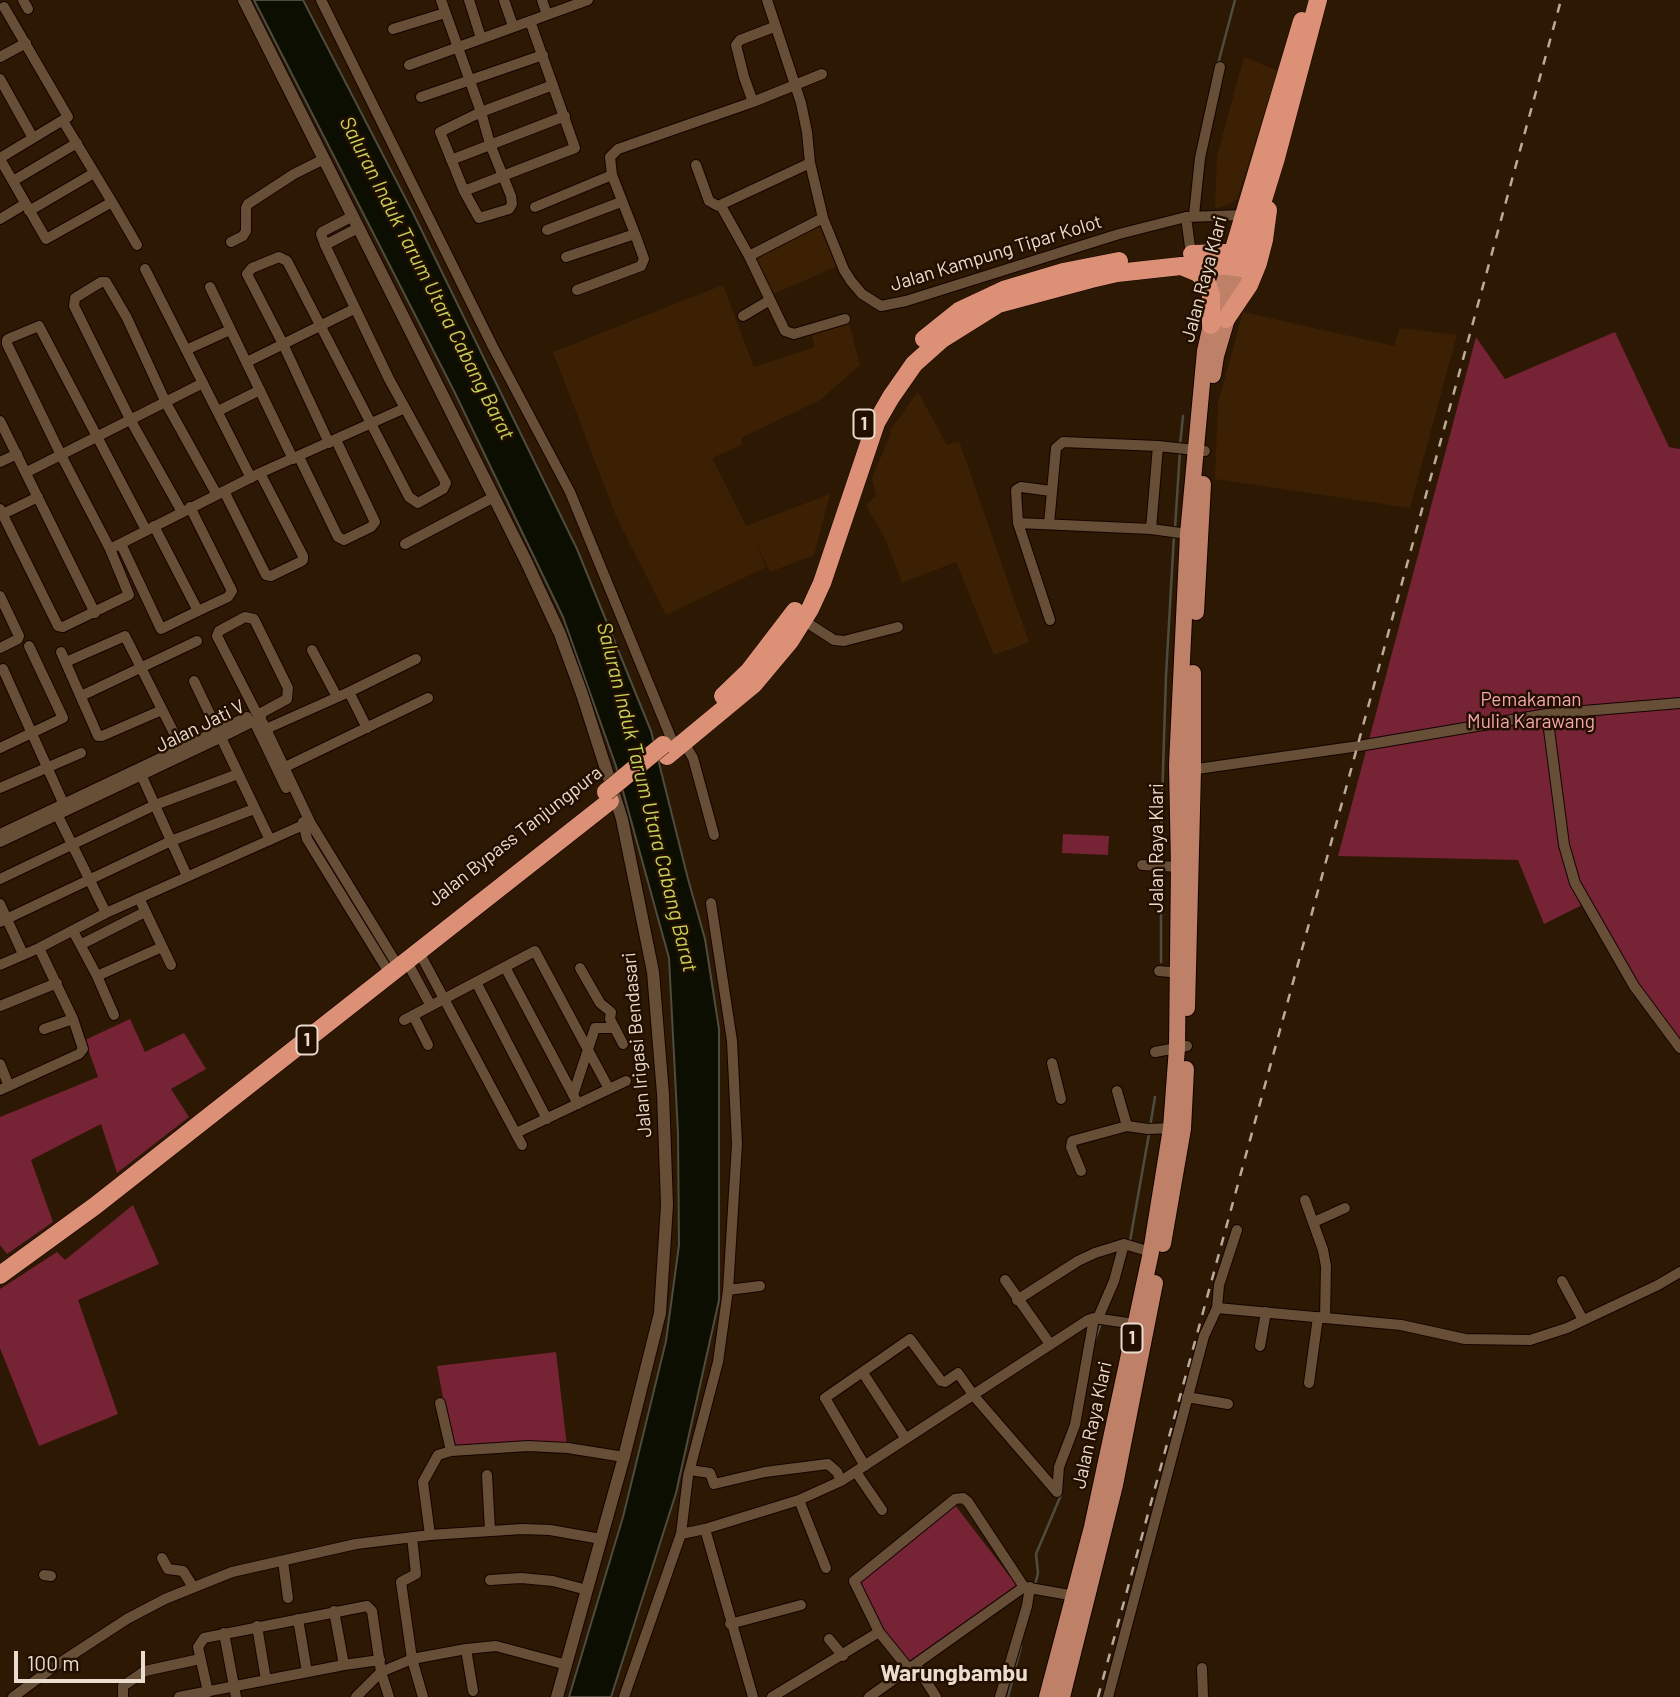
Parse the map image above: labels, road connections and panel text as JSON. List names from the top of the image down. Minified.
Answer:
{"streets":{"highway":["Jalan Raya Klari","1","Jalan Bypass Tanjungpura"],"street":["Jalan Kampung Tipar Kolot","Jalan Jati V","Jalan Irigasi Bendasari"]},"crossings":[["Jalan Kampung Tipar Kolot","Jalan Raya Klari"],["Jalan Raya Klari","Jalan Bypass Tanjungpura"]],"districts":["Warungbambu"],"water":["Saluran Induk Tarum Utara Cabang Barat"],"parks":["Pemakaman Mulia Karawang"],"scale_bar":"100 m"}
